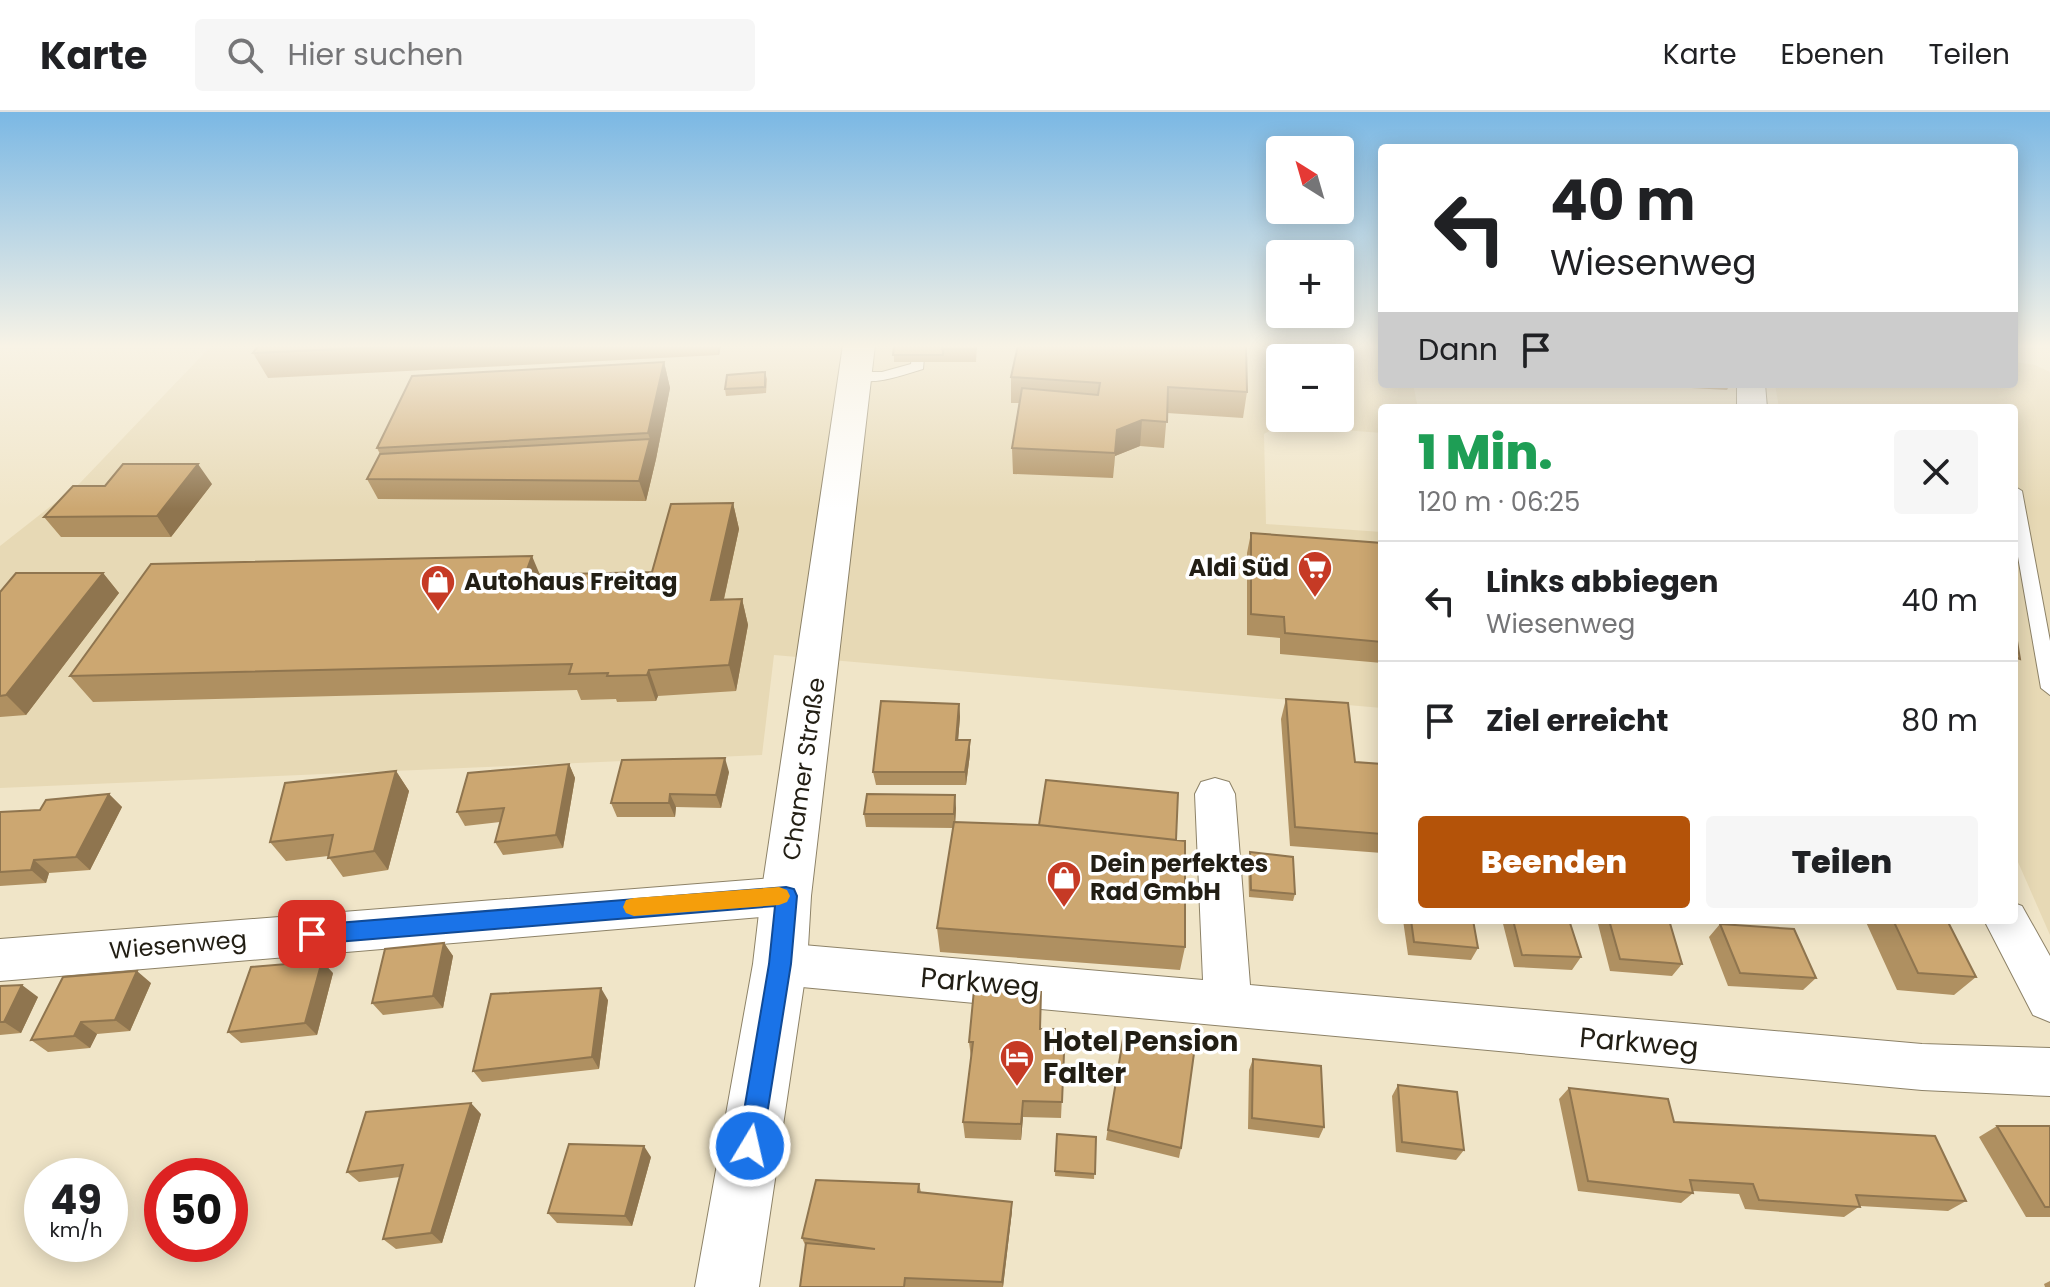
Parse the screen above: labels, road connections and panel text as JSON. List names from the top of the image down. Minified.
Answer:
{"streets":{"main road":["Chamer Straße"],"street":["Wiesenweg","Parkweg"]},"crossings":[["Chamer Straße","Wiesenweg"],["Chamer Straße","Parkweg"]],"places":{"supermarket":["Aldi Süd"],"shop":["Autohaus Freitag","Dein perfektes Rad GmbH"],"hotel":["Hotel Pension Falter"]},"north":"top left","page":{"header":"Karte","search":"Hier suchen","nav":["Karte","Ebenen","Teilen"],"map_buttons":["+","−"],"turn":["40 m","Wiesenweg"],"then":"Dann","heading":["1 Min.","120 m · 06:25"],"list":[{"name":"Links abbiegen","note":"Wiesenweg","value":"40 m"},{"name":"Ziel erreicht","value":"80 m"}],"buttons":["Beenden","Teilen"],"speed":"49 km/h","limit":"50"}}
